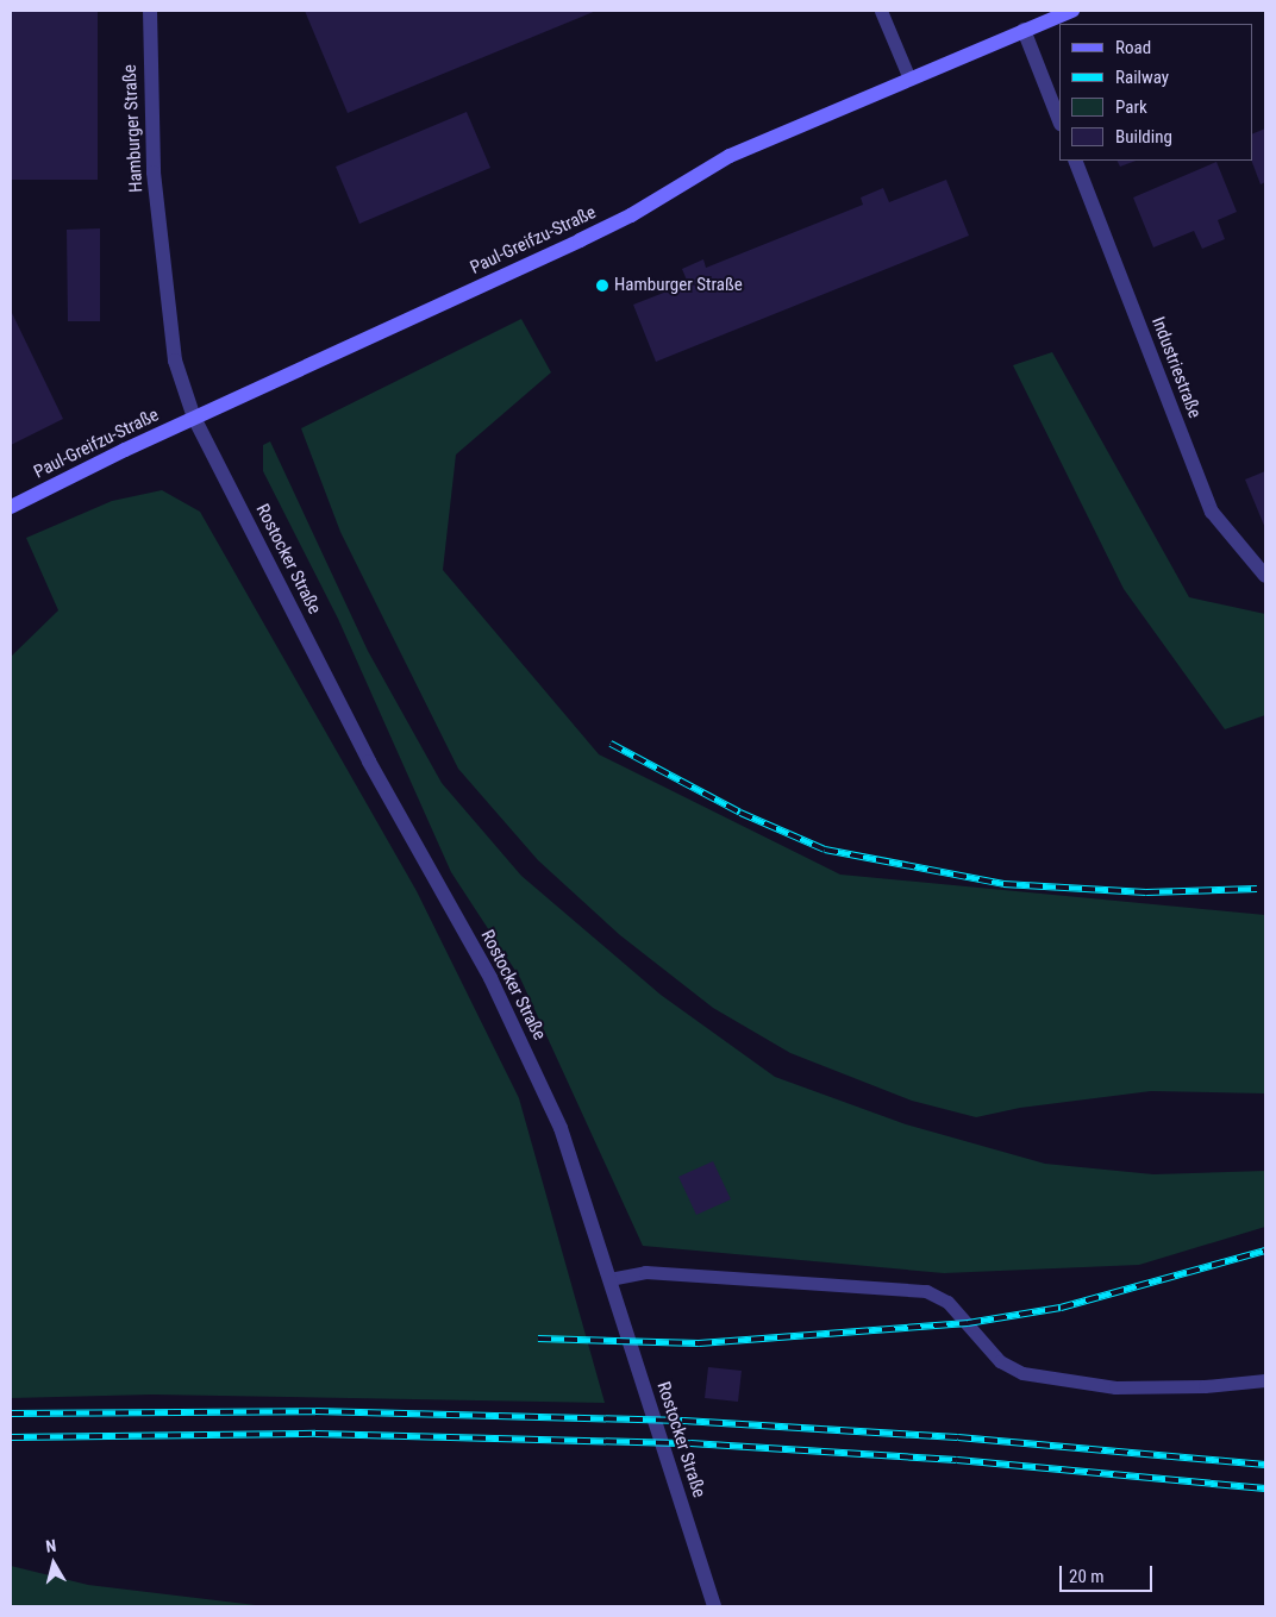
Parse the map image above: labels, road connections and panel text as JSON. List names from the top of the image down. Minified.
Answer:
{"streets":{"main road":["Paul-Greifzu-Straße"],"street":["Hamburger Straße","Industriestraße","Rostocker Straße"]},"crossings":[["Hamburger Straße","Paul-Greifzu-Straße"],["Hamburger Straße","Rostocker Straße"],["Paul-Greifzu-Straße","Rostocker Straße"]],"places":["Hamburger Straße"],"legend":["Road","Railway","Park","Building"],"scale_bar":"20 m","north":"top"}
